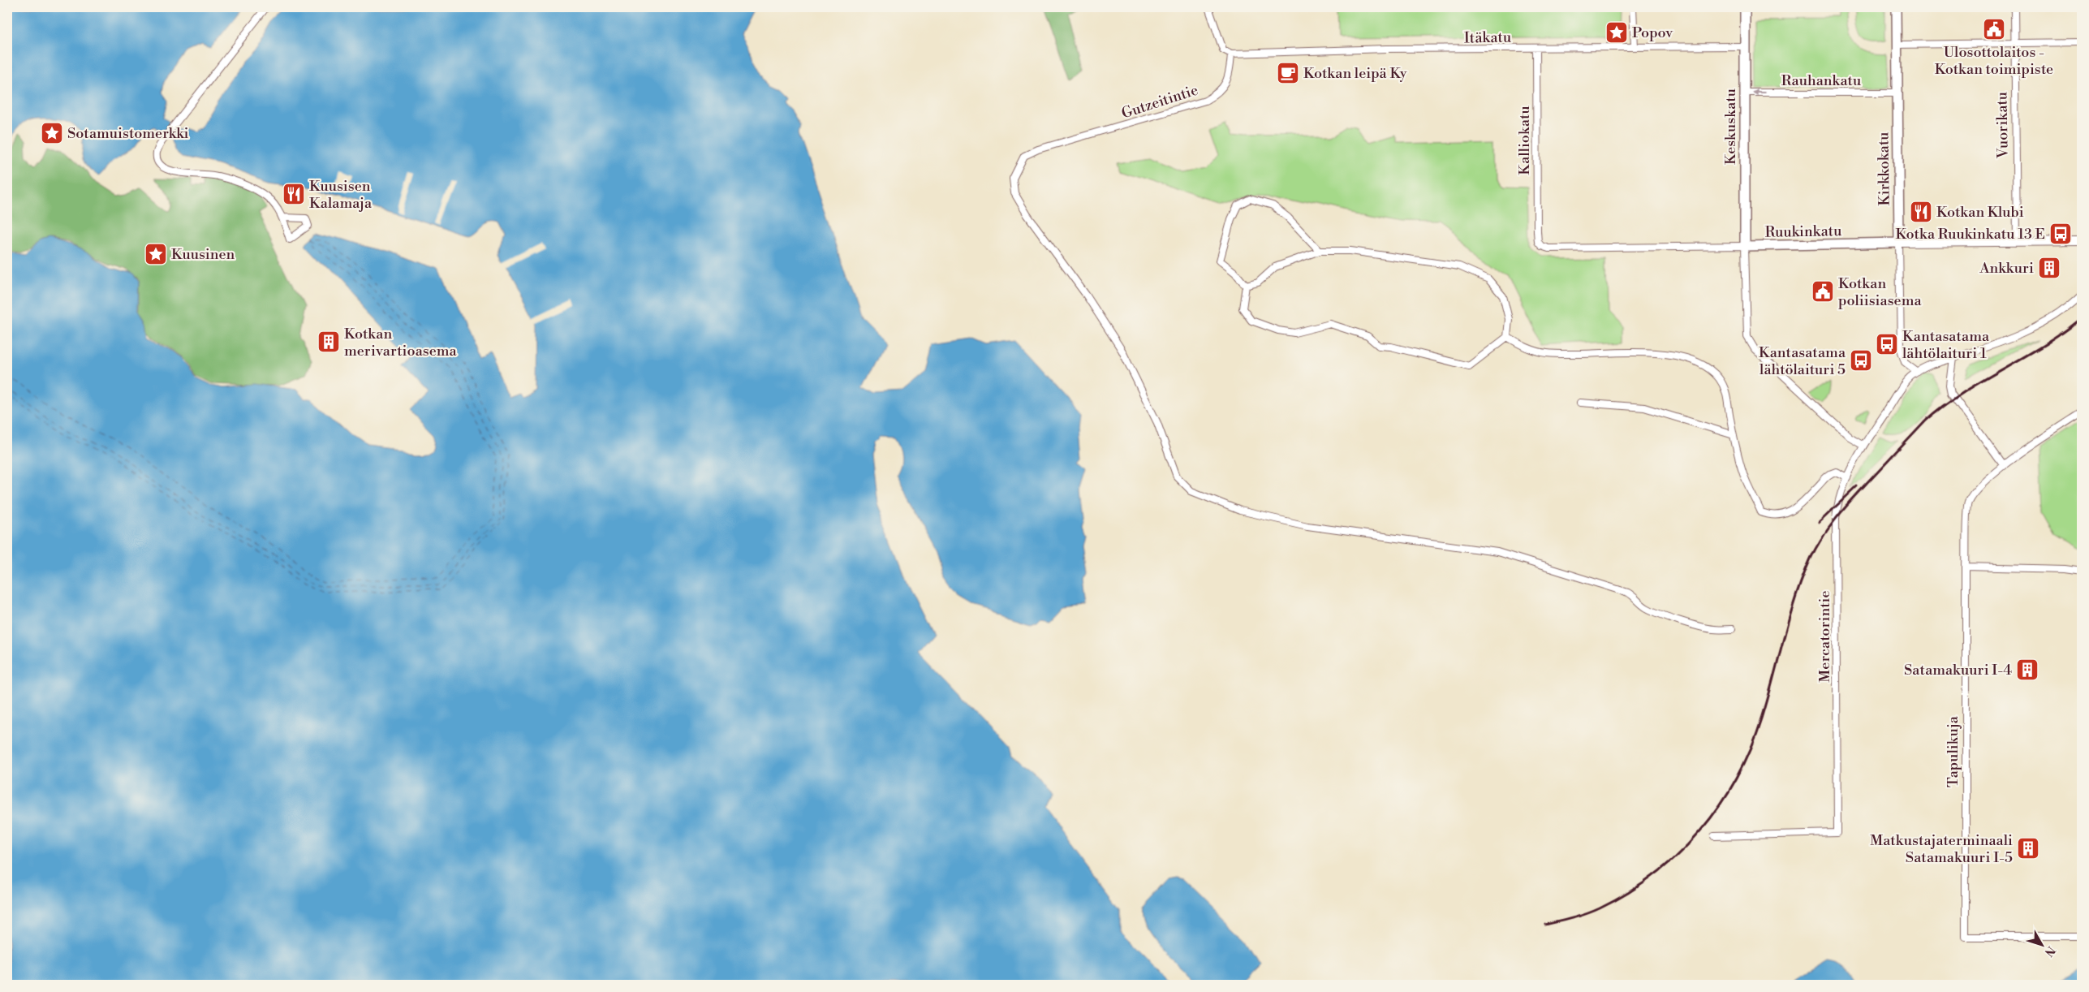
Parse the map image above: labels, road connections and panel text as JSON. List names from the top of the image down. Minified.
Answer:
{"streets":{"main road":["Keskuskatu","Kirkkokatu","Ruukinkatu"],"street":["Itäkatu","Rauhankatu","Gutzeitintie","Vuorikatu","Kalliokatu","Mercatorintie","Tapulikuja"]},"crossings":[["Itäkatu","Gutzeitintie"],["Itäkatu","Keskuskatu"],["Itäkatu","Kalliokatu"],["Rauhankatu","Keskuskatu"],["Rauhankatu","Kirkkokatu"],["Vuorikatu","Ruukinkatu"],["Keskuskatu","Ruukinkatu"],["Kalliokatu","Ruukinkatu"],["Kirkkokatu","Ruukinkatu"],["Kirkkokatu","Mercatorintie"]],"one_way":["Rauhankatu"],"places":{"public building":["Ulosottolaitos - Kotkan toimipiste","Kotkan poliisiasema"],"place":["Popov","Sotamuistomerkki","Kuusinen"],"cafe":["Kotkan leipä Ky"],"restaurant":["Kuusisen Kalamaja","Kotkan Klubi"],"bus stop":["Kotka Ruukinkatu 13 E","Kantasatama lähtölaituri 1","Kantasatama lähtölaituri 5"],"building":["Ankkuri","Kotkan merivartioasema","Satamakuuri I-4","Matkustajaterminaali Satamakuuri I-5"]},"north":"bottom right"}
